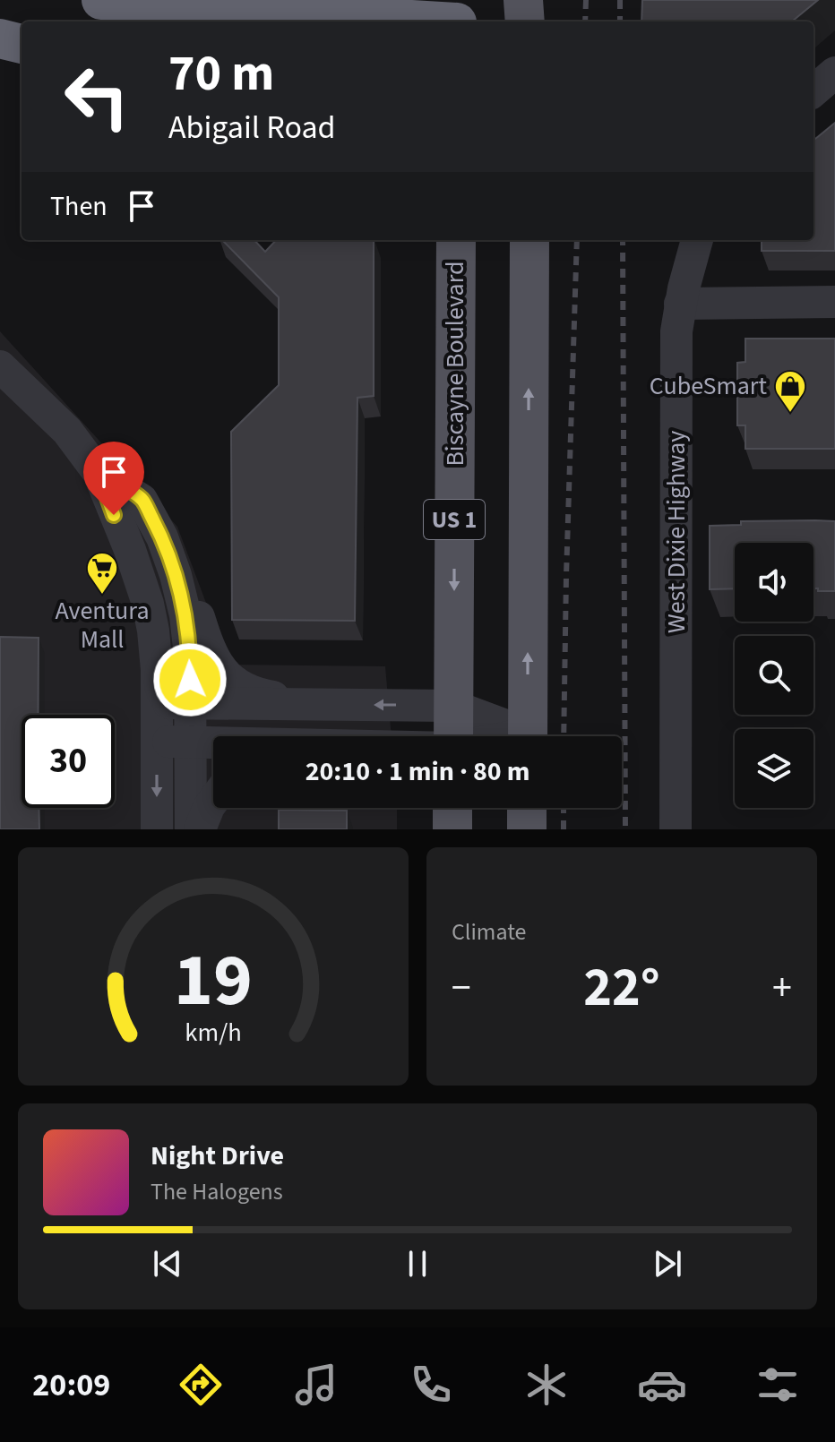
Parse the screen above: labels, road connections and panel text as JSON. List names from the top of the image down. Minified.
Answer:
{"streets":{"main road":["Biscayne Boulevard","US 1"],"street":["West Dixie Highway"]},"places":{"shop":["CubeSmart"],"supermarket":["Aventura Mall"]},"page":{"turn":["70 m","Abigail Road"],"then":"Then","limit":"30","trip":"20:10 · 1 min · 80 m","tile":"Climate","heat":["−","22°","+"],"song":["Night Drive","The Halogens"],"tabs":"20:09","gauge":["19","km/h"]}}
